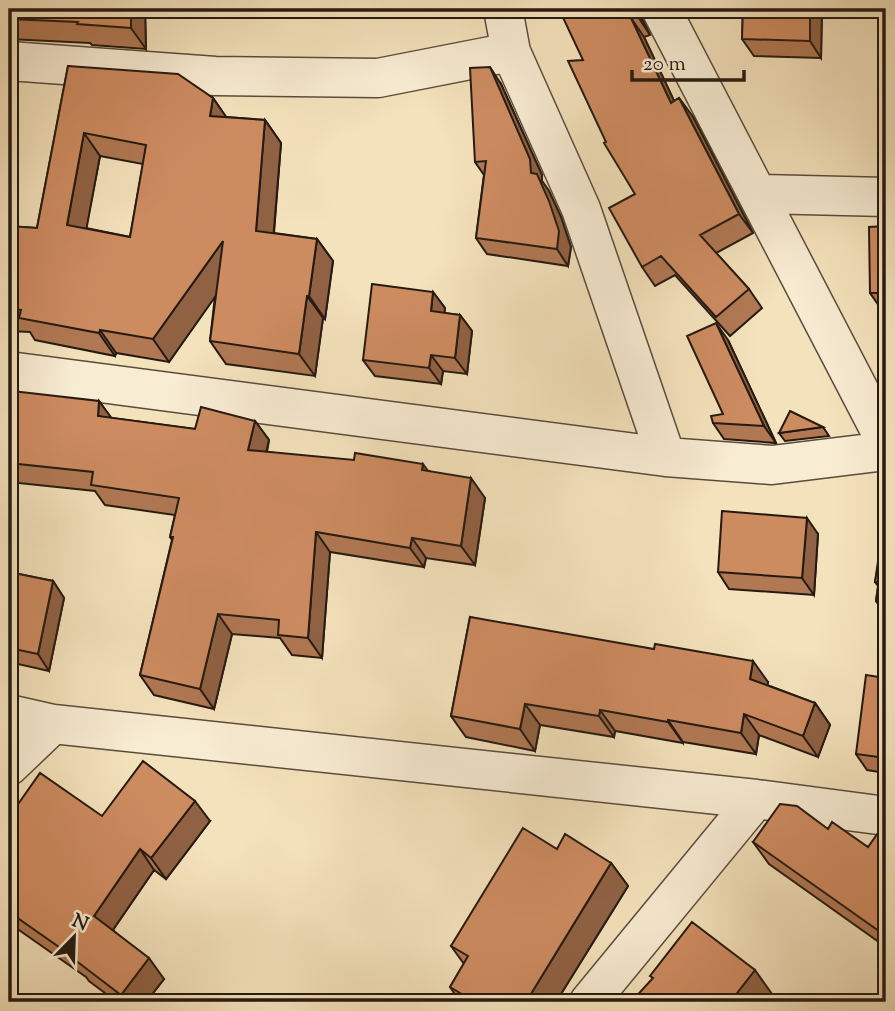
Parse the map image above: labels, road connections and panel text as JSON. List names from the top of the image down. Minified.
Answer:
{"scale_bar":"20 m","north":"top right"}
